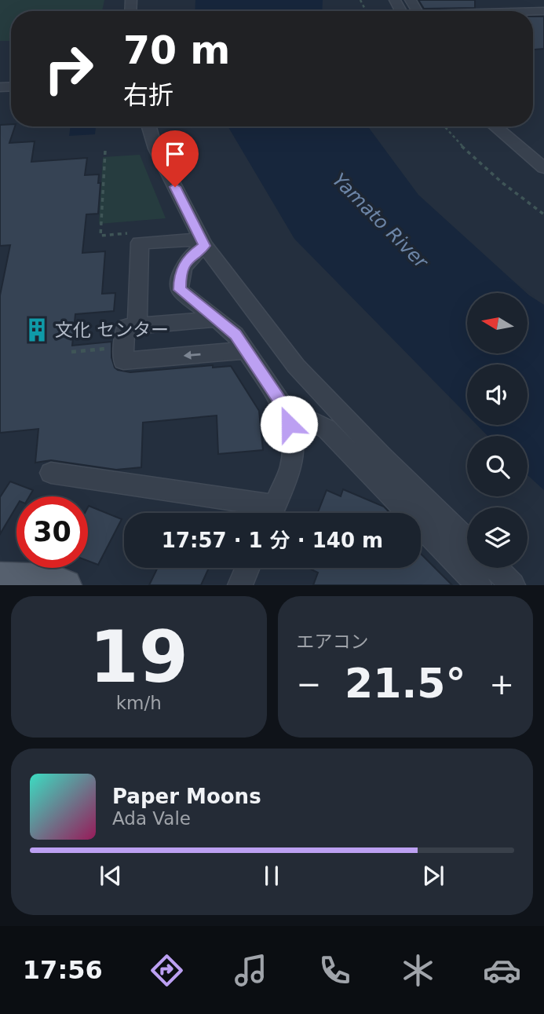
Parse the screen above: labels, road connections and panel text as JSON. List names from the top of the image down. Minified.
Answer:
{"water":["Yamato River"],"places":{"building":["文化 センター"]},"north":"left","page":{"turn":["70 m","右折"],"limit":"30","trip":"17:57 · 1 分 · 140 m","tile":[["19","km/h"],"エアコン"],"heat":["−","21.5°","+"],"song":["Paper Moons","Ada Vale"],"tabs":"17:56"}}
